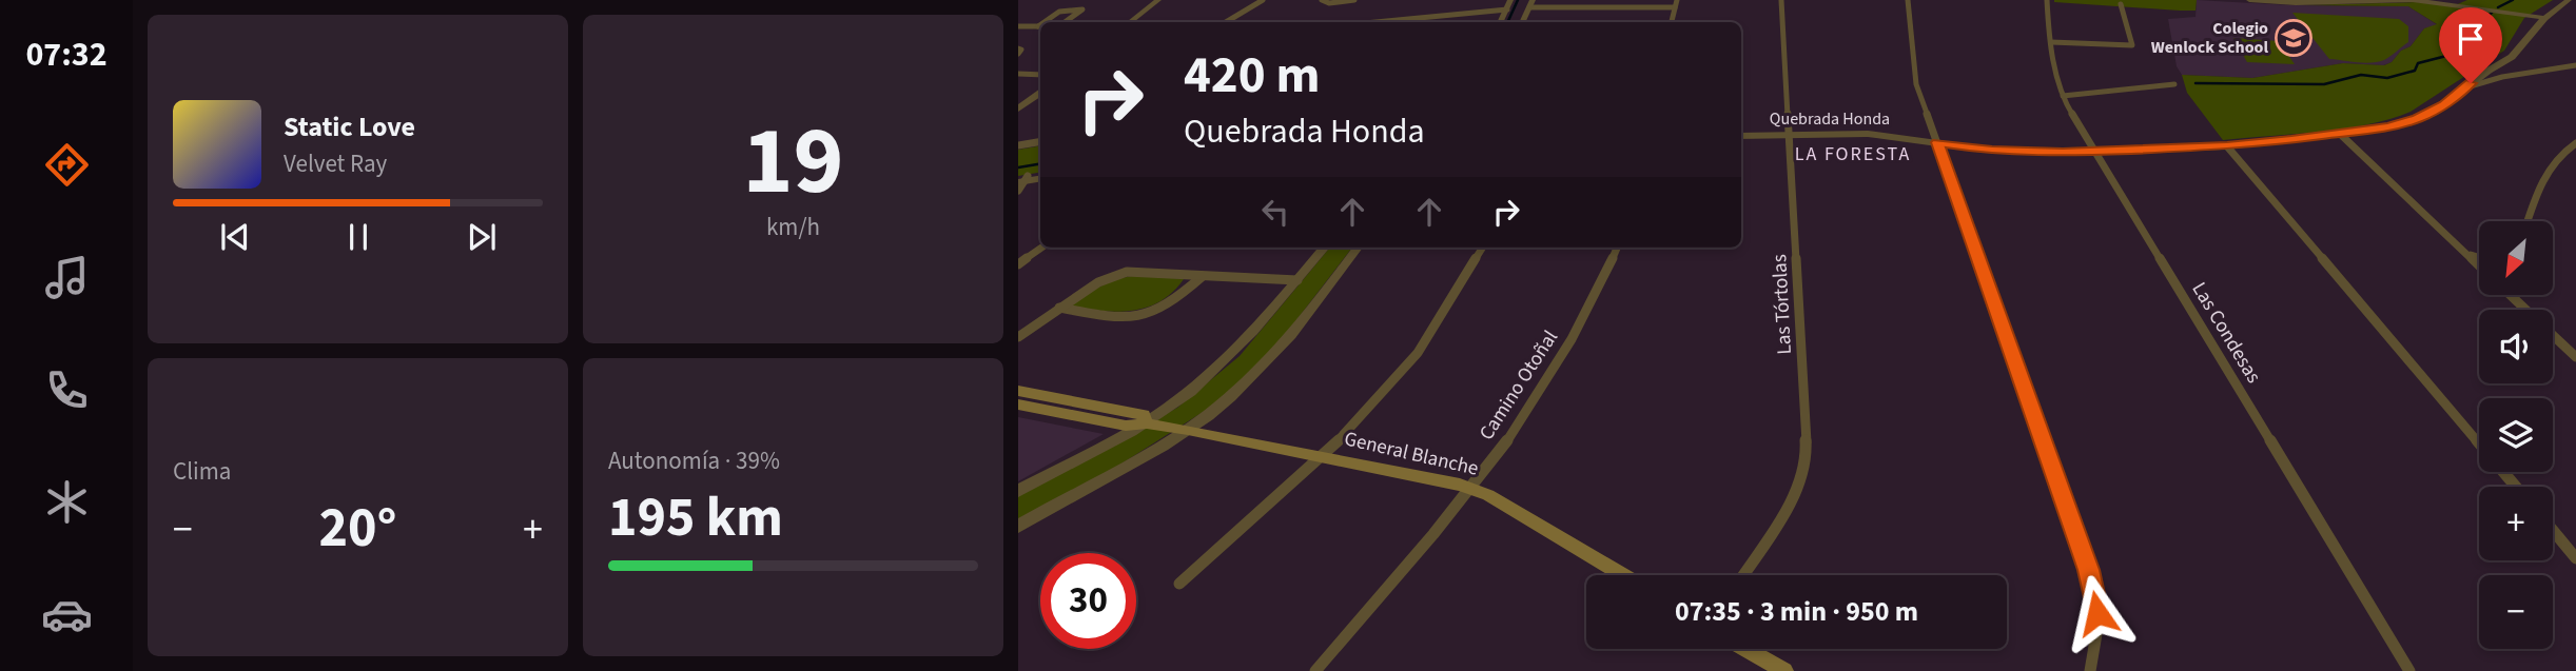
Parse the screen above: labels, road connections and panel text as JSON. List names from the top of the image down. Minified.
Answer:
{"streets":{"main road":["General Blanche"],"street":["Quebrada Honda","Las Tórtolas","Las Condesas","Camino Otoñal"]},"crossings":[["Quebrada Honda","Las Tórtolas"],["Quebrada Honda","Las Condesas"],["Camino Otoñal","General Blanche"]],"districts":["LA FORESTA"],"places":{"school or university":["Colegio Wenlock School"]},"north":"bottom left","page":{"tabs":"07:32","tile":[["19","km/h"],"Clima",["Autonomía · 39%","195 km"]],"turn":["420 m","Quebrada Honda"],"song":["Static Love","Velvet Ray"],"map_buttons":["+","−"],"heat":["−","20°","+"],"limit":"30","trip":"07:35 · 3 min · 950 m"}}
